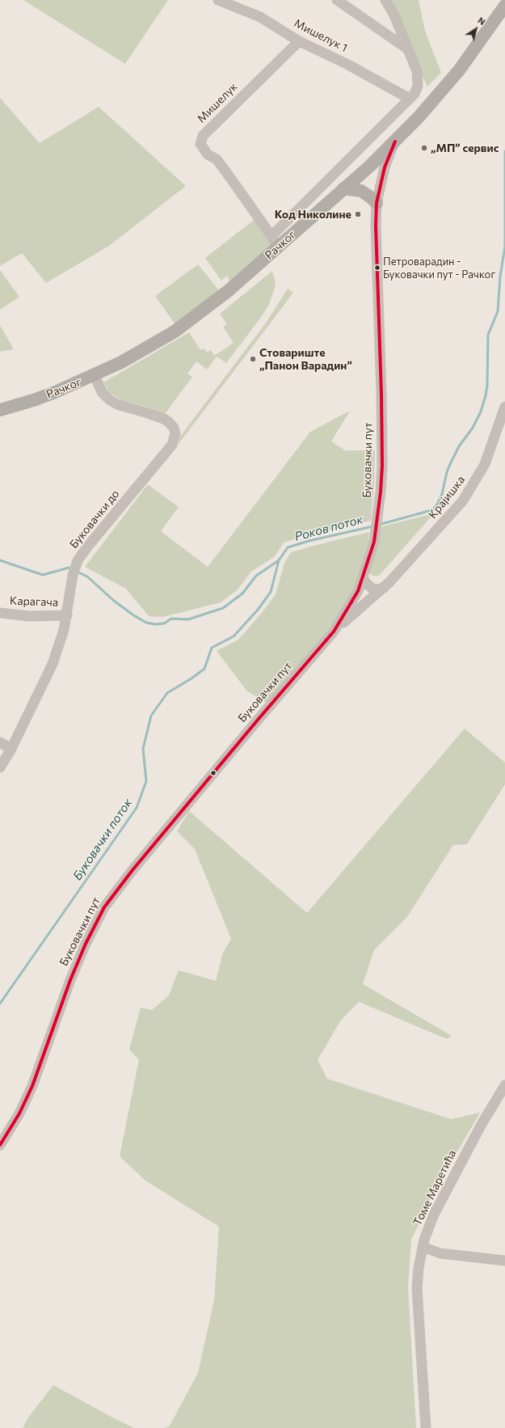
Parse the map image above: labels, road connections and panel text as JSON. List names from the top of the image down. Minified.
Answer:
{"streets":{"main road":["Рачког"],"street":["Мишелук 1","Мишелук","Буковачки пут","Крајишка","Буковачки до","Карагача","Томе Маретића"]},"crossings":[["Мишелук 1","Мишелук"],["Мишелук","Рачког"],["Рачког","Буковачки пут"],["Рачког","Буковачки до"],["Буковачки пут","Крајишка"],["Буковачки до","Карагача"]],"water":["Роков поток","Буковачки поток"],"places":["„МП” сервис","Код Николине","Петроварадин - Буковачки пут - Рачког","Стовариште „Панон Варадин”"],"north":"top right"}
